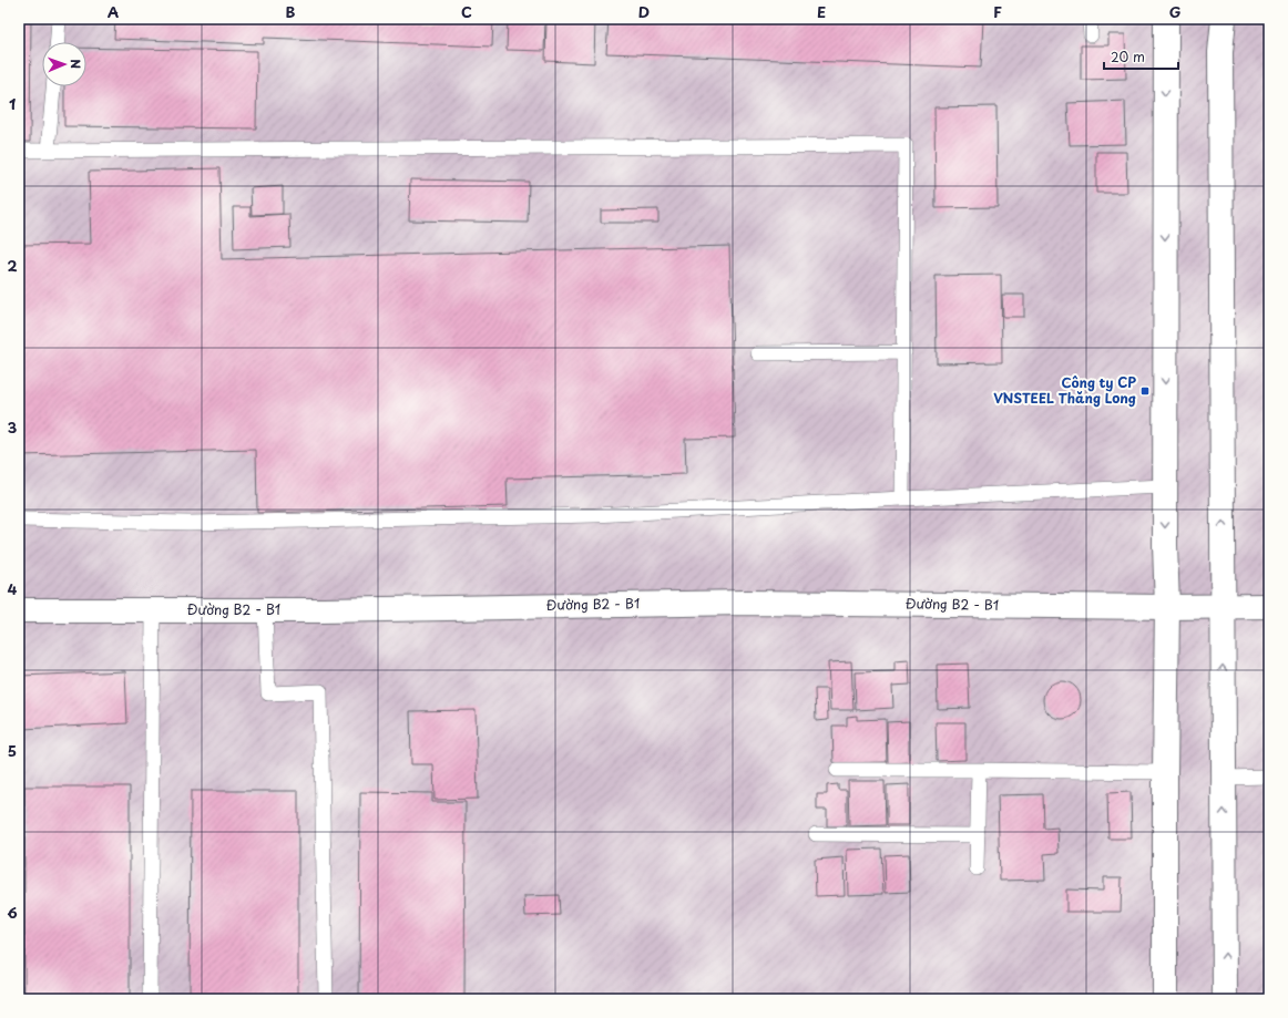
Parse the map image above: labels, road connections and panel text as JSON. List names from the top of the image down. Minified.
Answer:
{"streets":{"street":["Đường B2 - B1"]},"places":{"transit":["Công ty CP VNSTEEL Thăng Long"]},"scale_bar":"20 m","north":"right","grid":{"columns":["A","B","C","D","E","F","G"],"rows":["1","2","3","4","5","6"]}}
